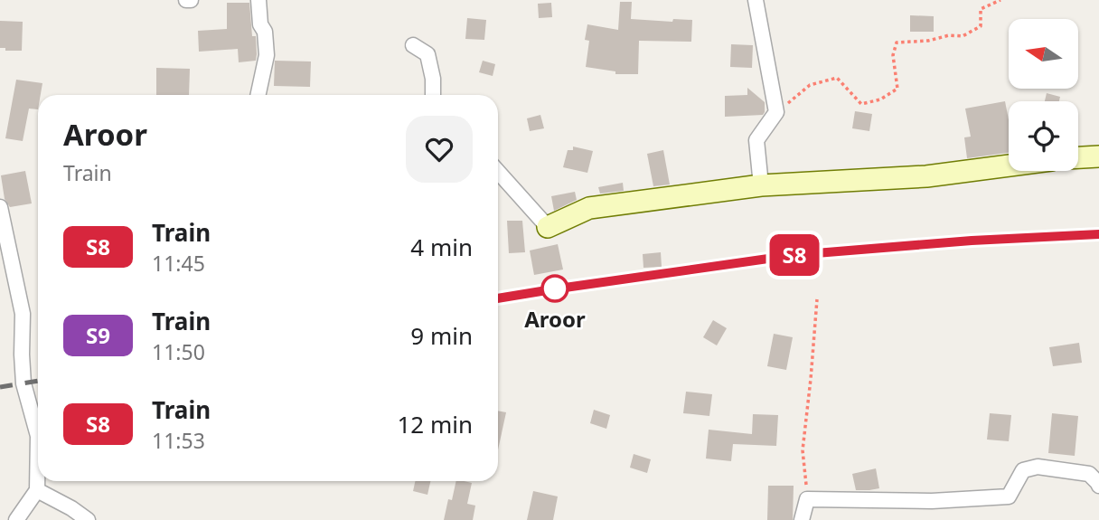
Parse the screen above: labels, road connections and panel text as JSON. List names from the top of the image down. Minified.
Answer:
{"places":["Aroor"],"north":"left","page":{"on_map":"S8","heading":["Aroor","Train"],"list":[{"mark":"S8","name":"Train","note":"11:45","value":"4 min"},{"mark":"S9","name":"Train","note":"11:50","value":"9 min"},{"mark":"S8","name":"Train","note":"11:53","value":"12 min"}]}}
